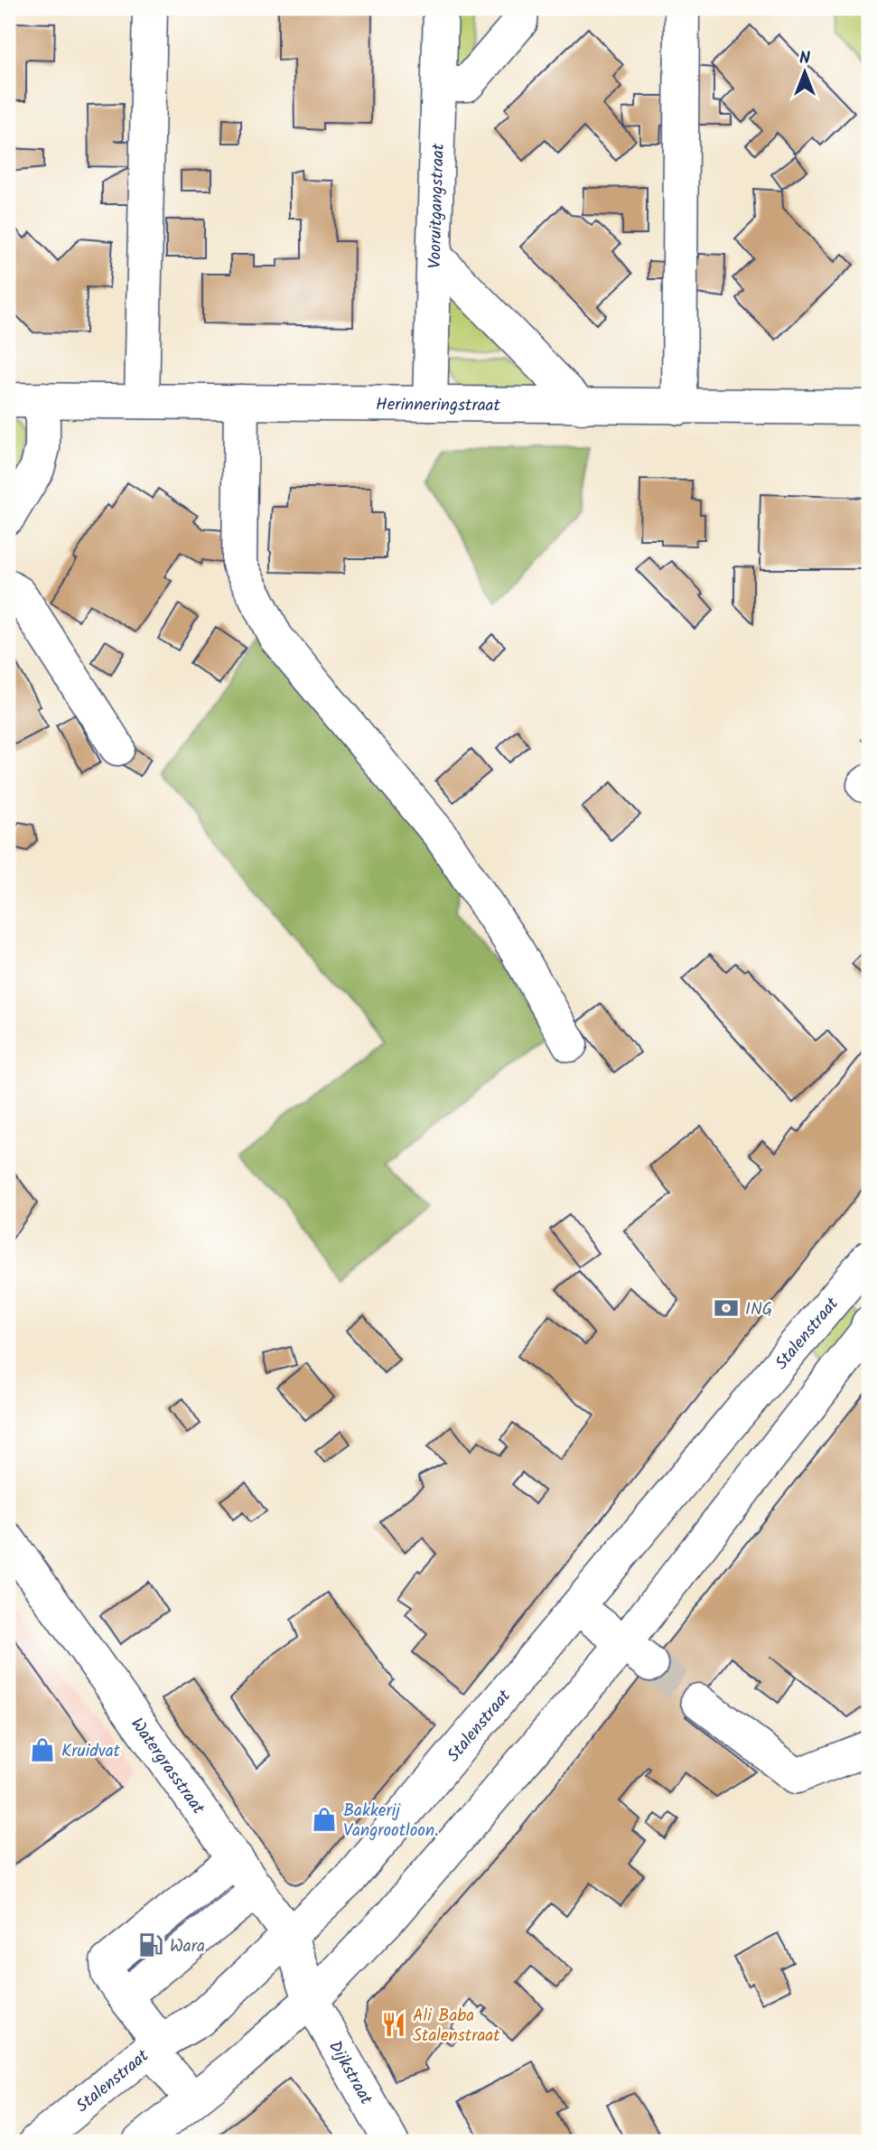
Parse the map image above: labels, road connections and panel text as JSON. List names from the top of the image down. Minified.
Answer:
{"streets":{"street":["Vooruitgangstraat","Herinneringstraat","Stalenstraat","Watergrasstraat","Dijkstraat"]},"crossings":[["Vooruitgangstraat","Herinneringstraat"],["Stalenstraat","Watergrasstraat"],["Watergrasstraat","Dijkstraat"]],"places":{"bank":["ING"],"shop":["Kruidvat","Bakkerij Vangrootloon."],"fuel station":["Wara"],"restaurant":["Ali Baba Stalenstraat"]},"north":"top"}
